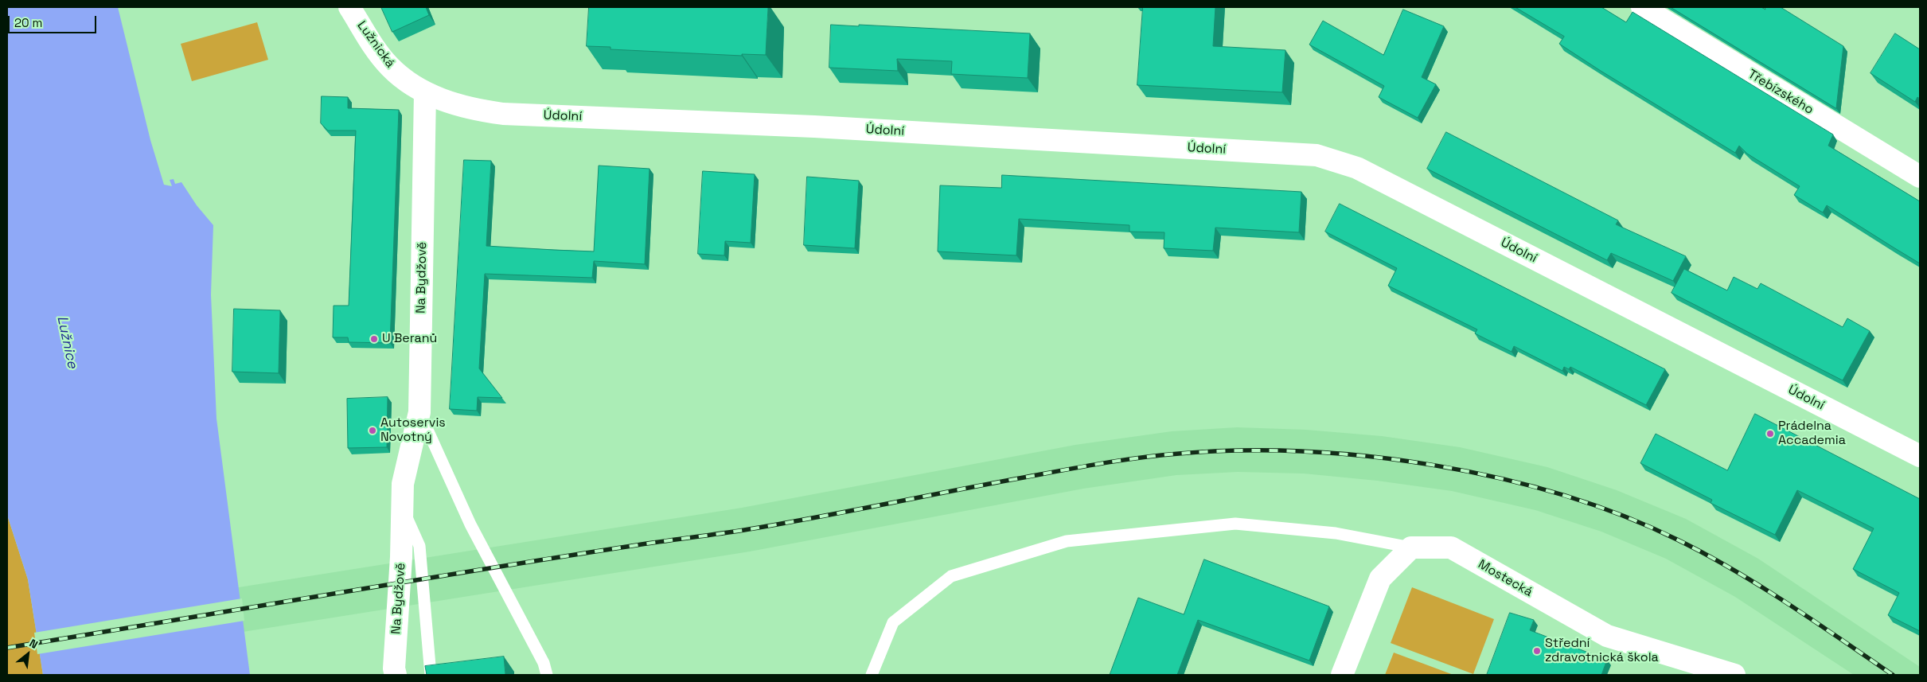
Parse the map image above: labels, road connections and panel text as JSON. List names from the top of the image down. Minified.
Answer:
{"streets":{"street":["Lužnická","Třebízského","Údolní","Na Bydžově","Mostecká"]},"crossings":[["Lužnická","Údolní"],["Lužnická","Na Bydžově"],["Údolní","Na Bydžově"]],"water":["Lužnice"],"places":["U Beranů","Autoservis Novotný","Prádelna Accademia","Střední zdravotnická škola"],"scale_bar":"20 m","north":"top right"}
